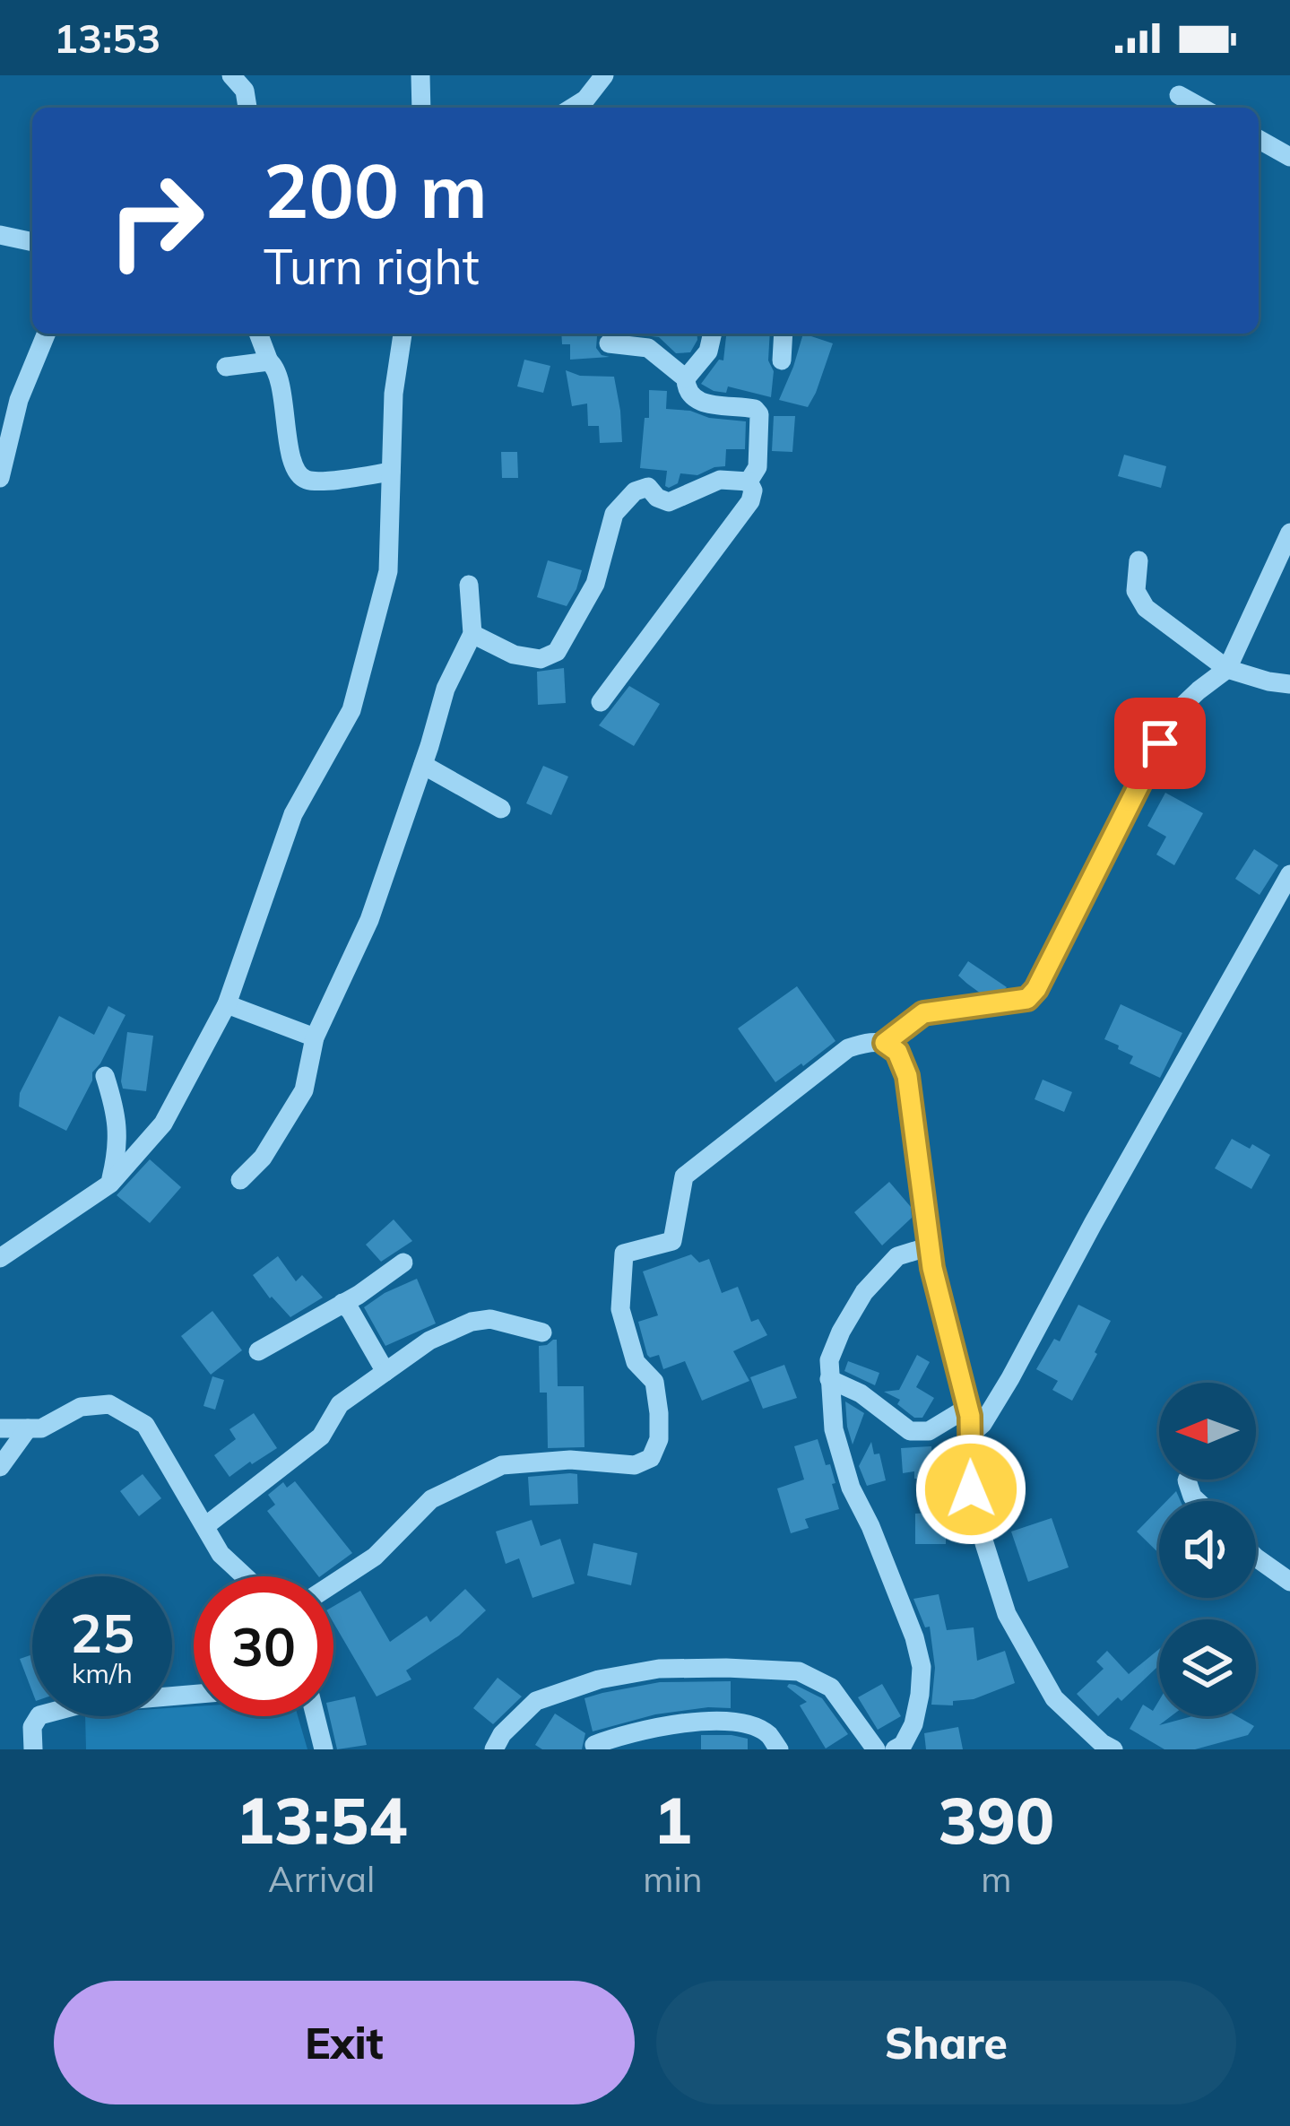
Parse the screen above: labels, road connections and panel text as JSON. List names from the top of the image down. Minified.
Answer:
{"north":"left","page":{"status":"13:53","turn":["200 m","Turn right"],"speed":"25 km/h","limit":"30","eta":["13:54","Arrival","1","min","390","m"],"buttons":["Exit","Share"]}}
